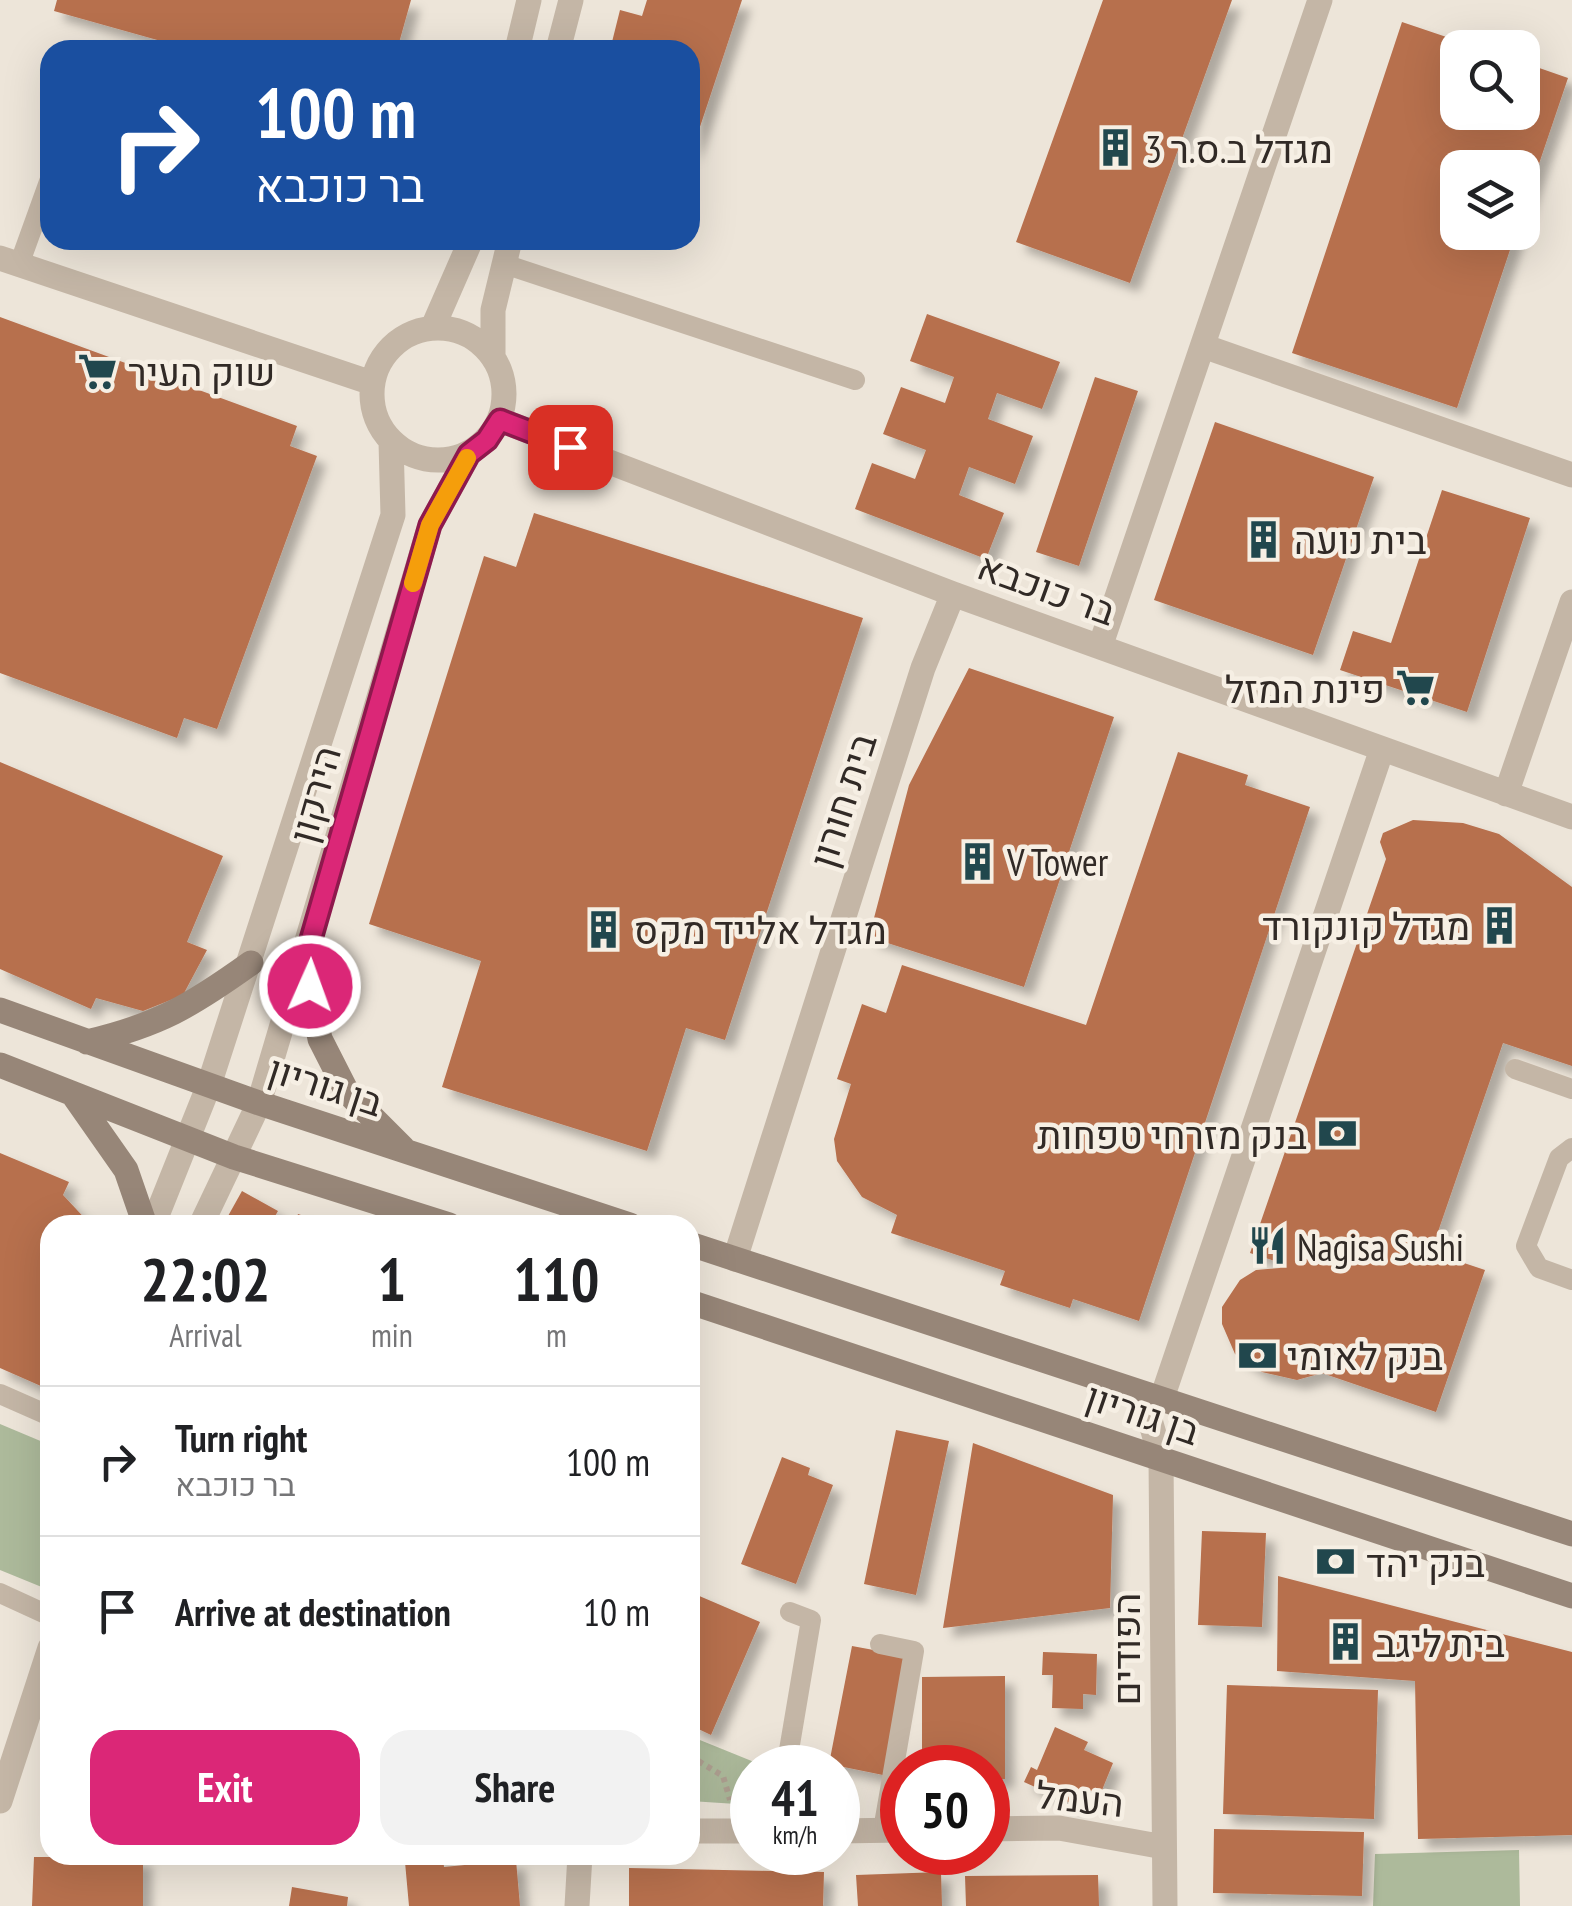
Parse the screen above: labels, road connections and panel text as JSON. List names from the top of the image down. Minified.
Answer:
{"streets":{"main road":["בן גוריון"],"street":["בר כוכבא","הירקון","בית חורון","הפודים","העמל"]},"crossings":[["בר כוכבא","הירקון"],["בר כוכבא","בית חורון"],["הירקון","בן גוריון"],["בית חורון","בן גוריון"],["בן גוריון","הפודים"],["הפודים","העמל"]],"places":{"building":["מגדל ב.ס.ר 3","בית נועה","V Tower","מגדל קונקורד","מגדל אלייד מקס","בית ליגב"],"supermarket":["שוק העיר","פינת המזל"],"bank":["בנק מזרחי טפחות","בנק לאומי","בנק יהד"],"restaurant":["Nagisa Sushi"]},"page":{"turn":["100 m","בר כוכבא"],"eta":["22:02","Arrival","1","min","110","m"],"list":[{"name":"Turn right","note":"בר כוכבא","value":"100 m"},{"name":"Arrive at destination","value":"10 m"}],"buttons":["Exit","Share"],"speed":"41 km/h","limit":"50"}}
